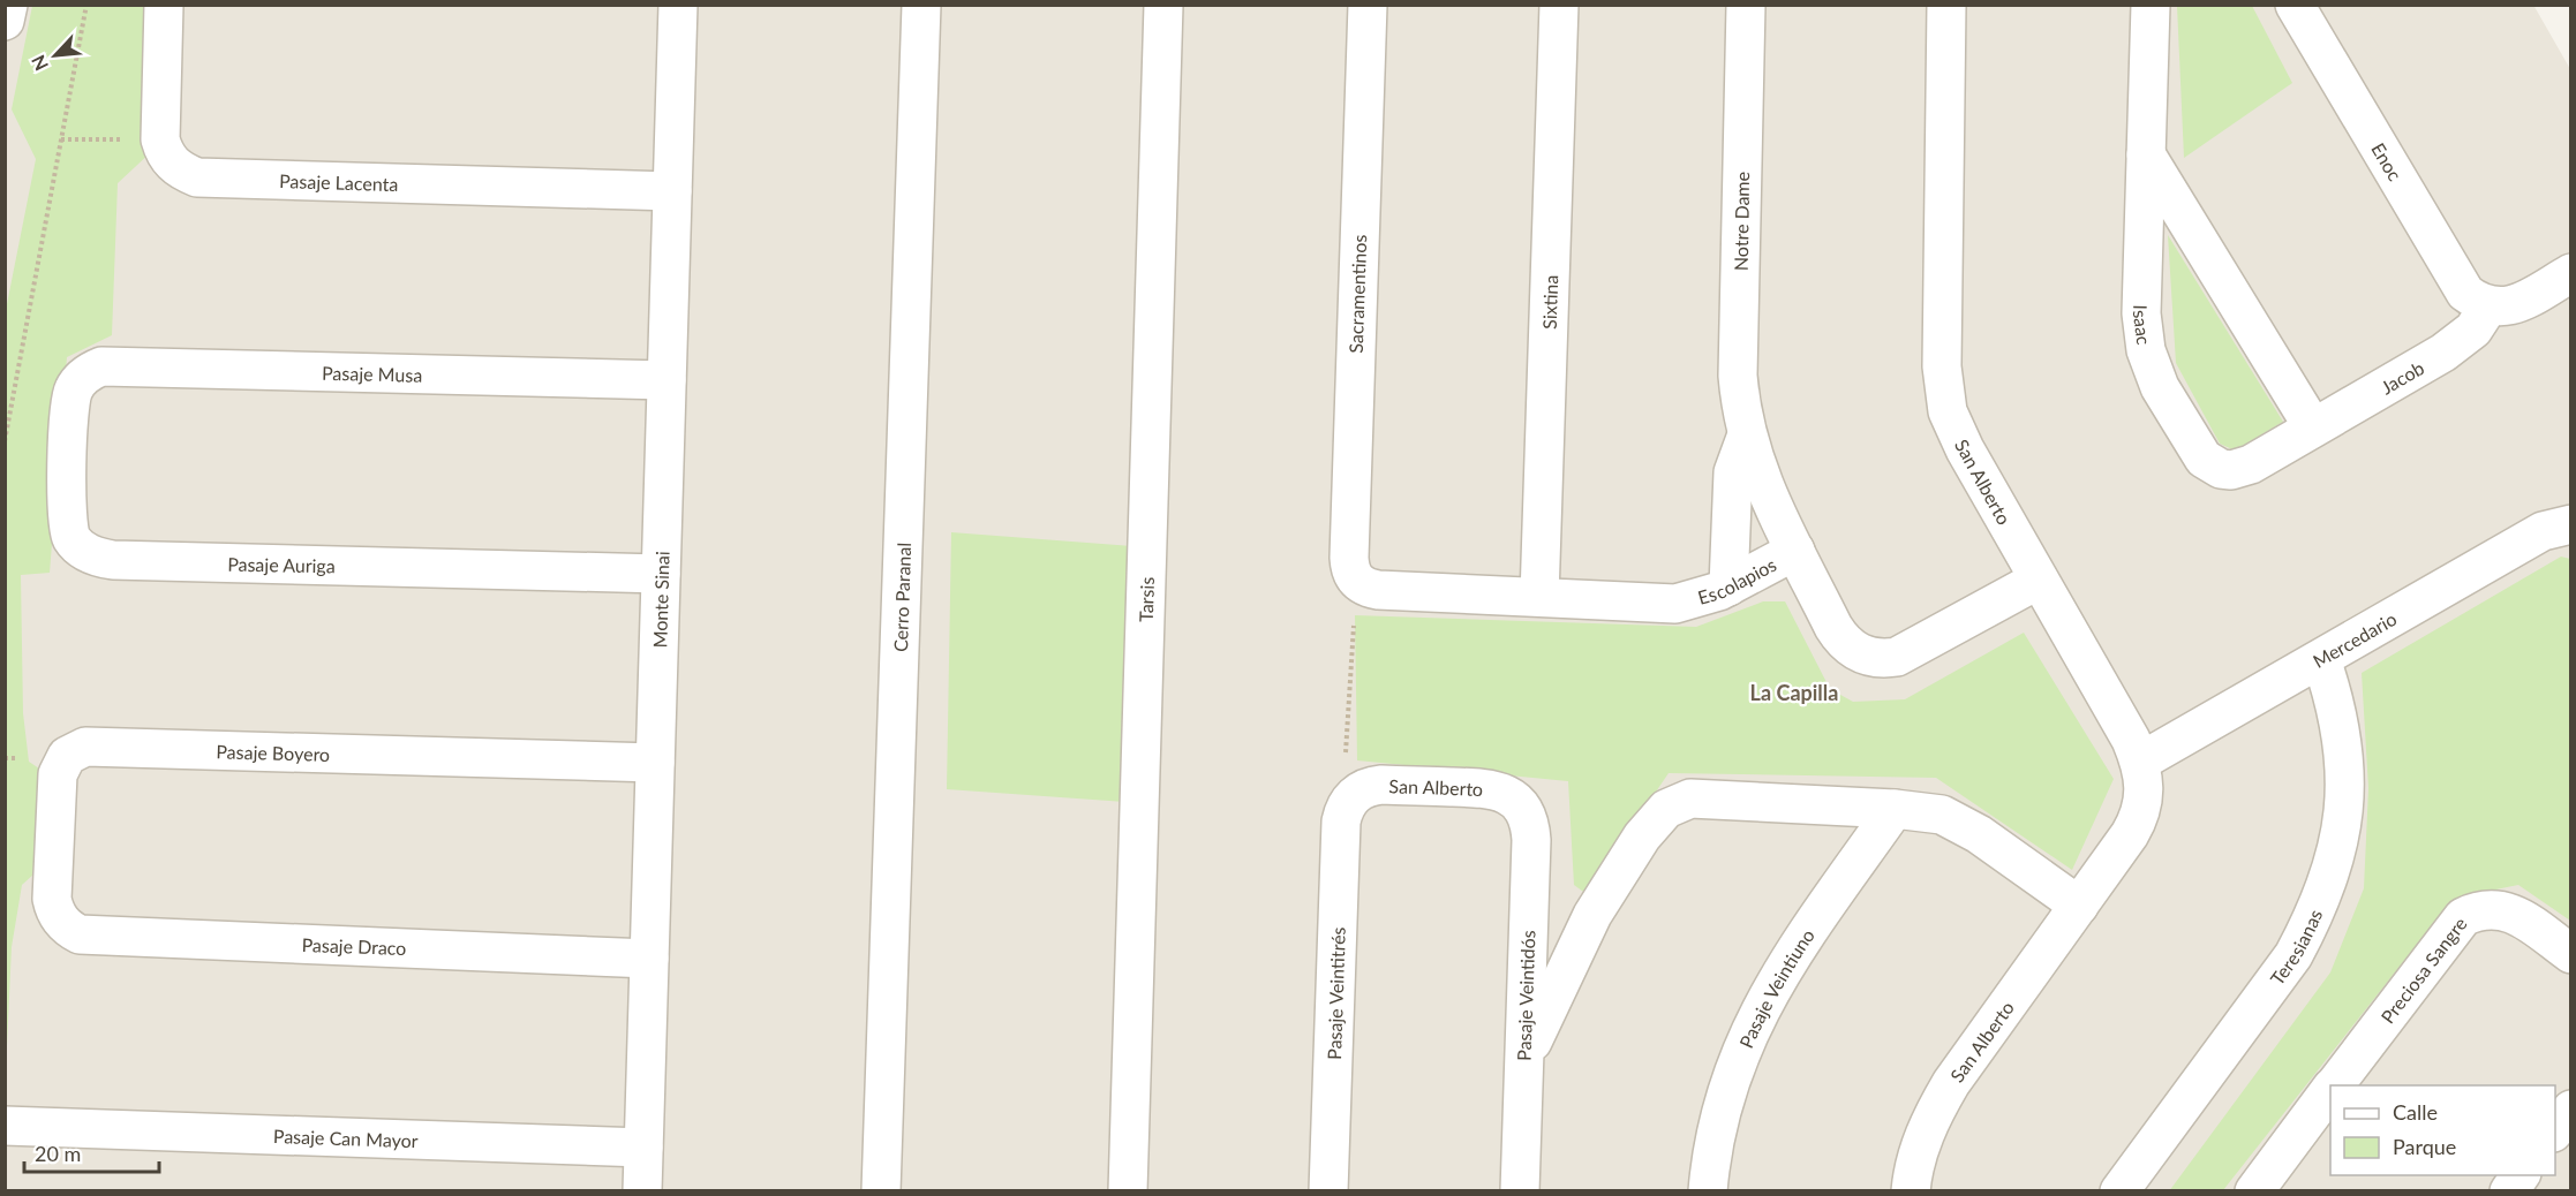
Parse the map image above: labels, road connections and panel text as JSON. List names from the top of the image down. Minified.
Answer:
{"streets":{"street":["Enoc","Pasaje Lacenta","Notre Dame","Sacramentinos","Sixtina","Isaac","Pasaje Musa","Jacob","San Alberto","Pasaje Auriga","Escolapios","Monte Sinai","Cerro Paranal","Tarsis","Mercedario","Pasaje Boyero","Pasaje Draco","Teresianas","Preciosa Sangre","Pasaje Veintiuno","Pasaje Veintitrés","Pasaje Veintidós","Pasaje Can Mayor"]},"crossings":[["Enoc","Jacob"],["Pasaje Lacenta","Monte Sinai"],["Notre Dame","Escolapios"],["Sacramentinos","Escolapios"],["Sixtina","Escolapios"],["Isaac","Jacob"],["Pasaje Musa","Pasaje Auriga"],["Pasaje Musa","Monte Sinai"],["San Alberto","Escolapios"],["San Alberto","Mercedario"],["San Alberto","Pasaje Veintitrés"],["San Alberto","Pasaje Veintidós"],["Pasaje Auriga","Monte Sinai"],["Monte Sinai","Pasaje Boyero"],["Monte Sinai","Pasaje Draco"],["Monte Sinai","Pasaje Can Mayor"],["Mercedario","Teresianas"],["Pasaje Boyero","Pasaje Draco"]],"districts":["La Capilla"],"legend":["Calle","Parque"],"scale_bar":"20 m","north":"bottom left"}
